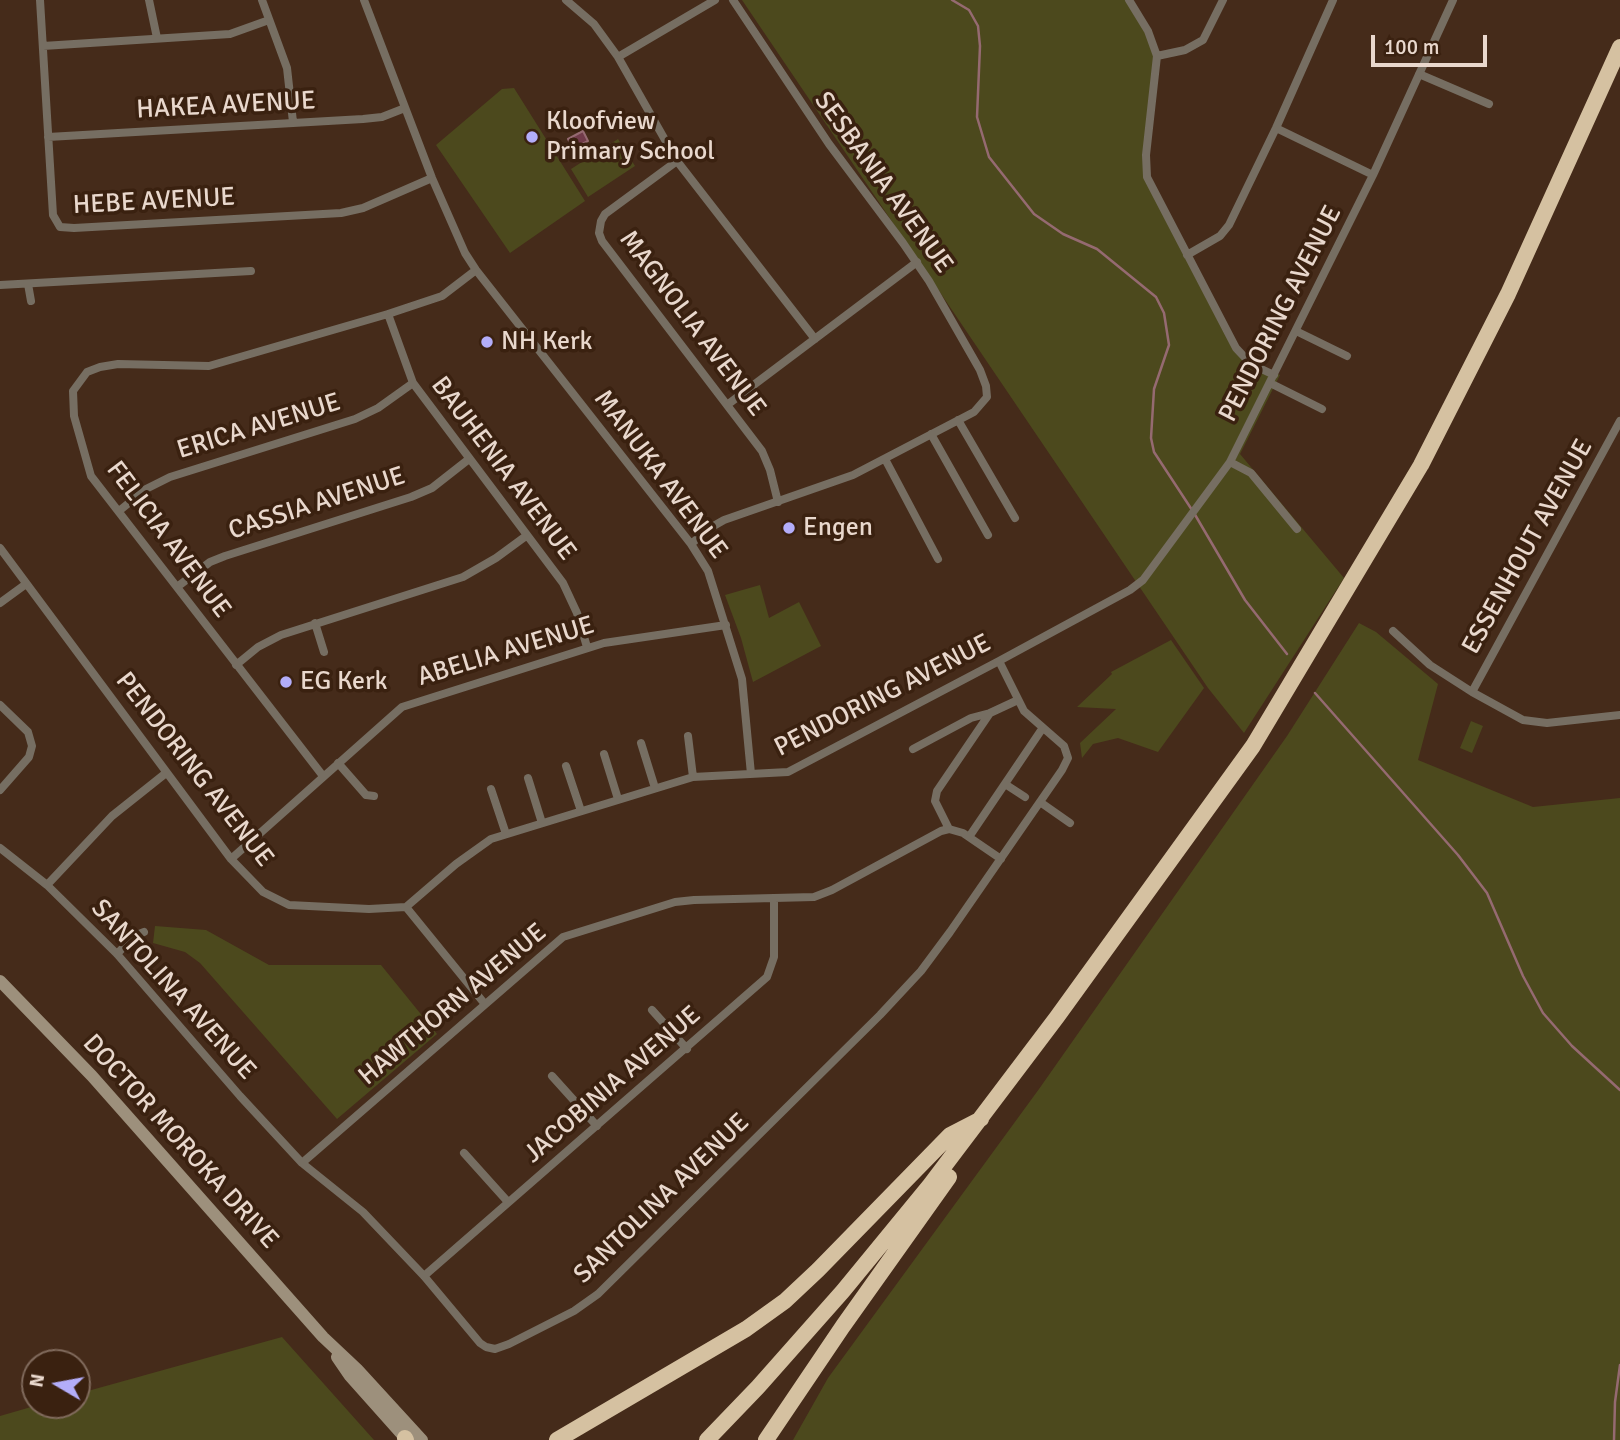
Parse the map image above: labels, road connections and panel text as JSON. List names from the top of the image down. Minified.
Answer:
{"streets":{"main road":["DOCTOR MOROKA DRIVE"],"street":["HAKEA AVENUE","SESBANIA AVENUE","HEBE AVENUE","PENDORING AVENUE","MAGNOLIA AVENUE","ERICA AVENUE","BAUHENIA AVENUE","MANUKA AVENUE","CASSIA AVENUE","FELICIA AVENUE","ESSENHOUT AVENUE","ABELIA AVENUE","SANTOLINA AVENUE","HAWTHORN AVENUE","JACOBINIA AVENUE"]},"crossings":[["HAKEA AVENUE","HEBE AVENUE"],["HAKEA AVENUE","MANUKA AVENUE"],["HEBE AVENUE","MANUKA AVENUE"],["PENDORING AVENUE","MANUKA AVENUE"],["PENDORING AVENUE","ABELIA AVENUE"],["PENDORING AVENUE","SANTOLINA AVENUE"],["ERICA AVENUE","BAUHENIA AVENUE"],["ERICA AVENUE","FELICIA AVENUE"],["BAUHENIA AVENUE","CASSIA AVENUE"],["BAUHENIA AVENUE","FELICIA AVENUE"],["BAUHENIA AVENUE","ABELIA AVENUE"],["MANUKA AVENUE","FELICIA AVENUE"],["MANUKA AVENUE","ABELIA AVENUE"],["CASSIA AVENUE","FELICIA AVENUE"],["FELICIA AVENUE","ABELIA AVENUE"],["SANTOLINA AVENUE","HAWTHORN AVENUE"],["SANTOLINA AVENUE","JACOBINIA AVENUE"],["HAWTHORN AVENUE","JACOBINIA AVENUE"]],"places":["Kloofview Primary School","NH Kerk","Engen","EG Kerk"],"scale_bar":"100 m","north":"left"}
